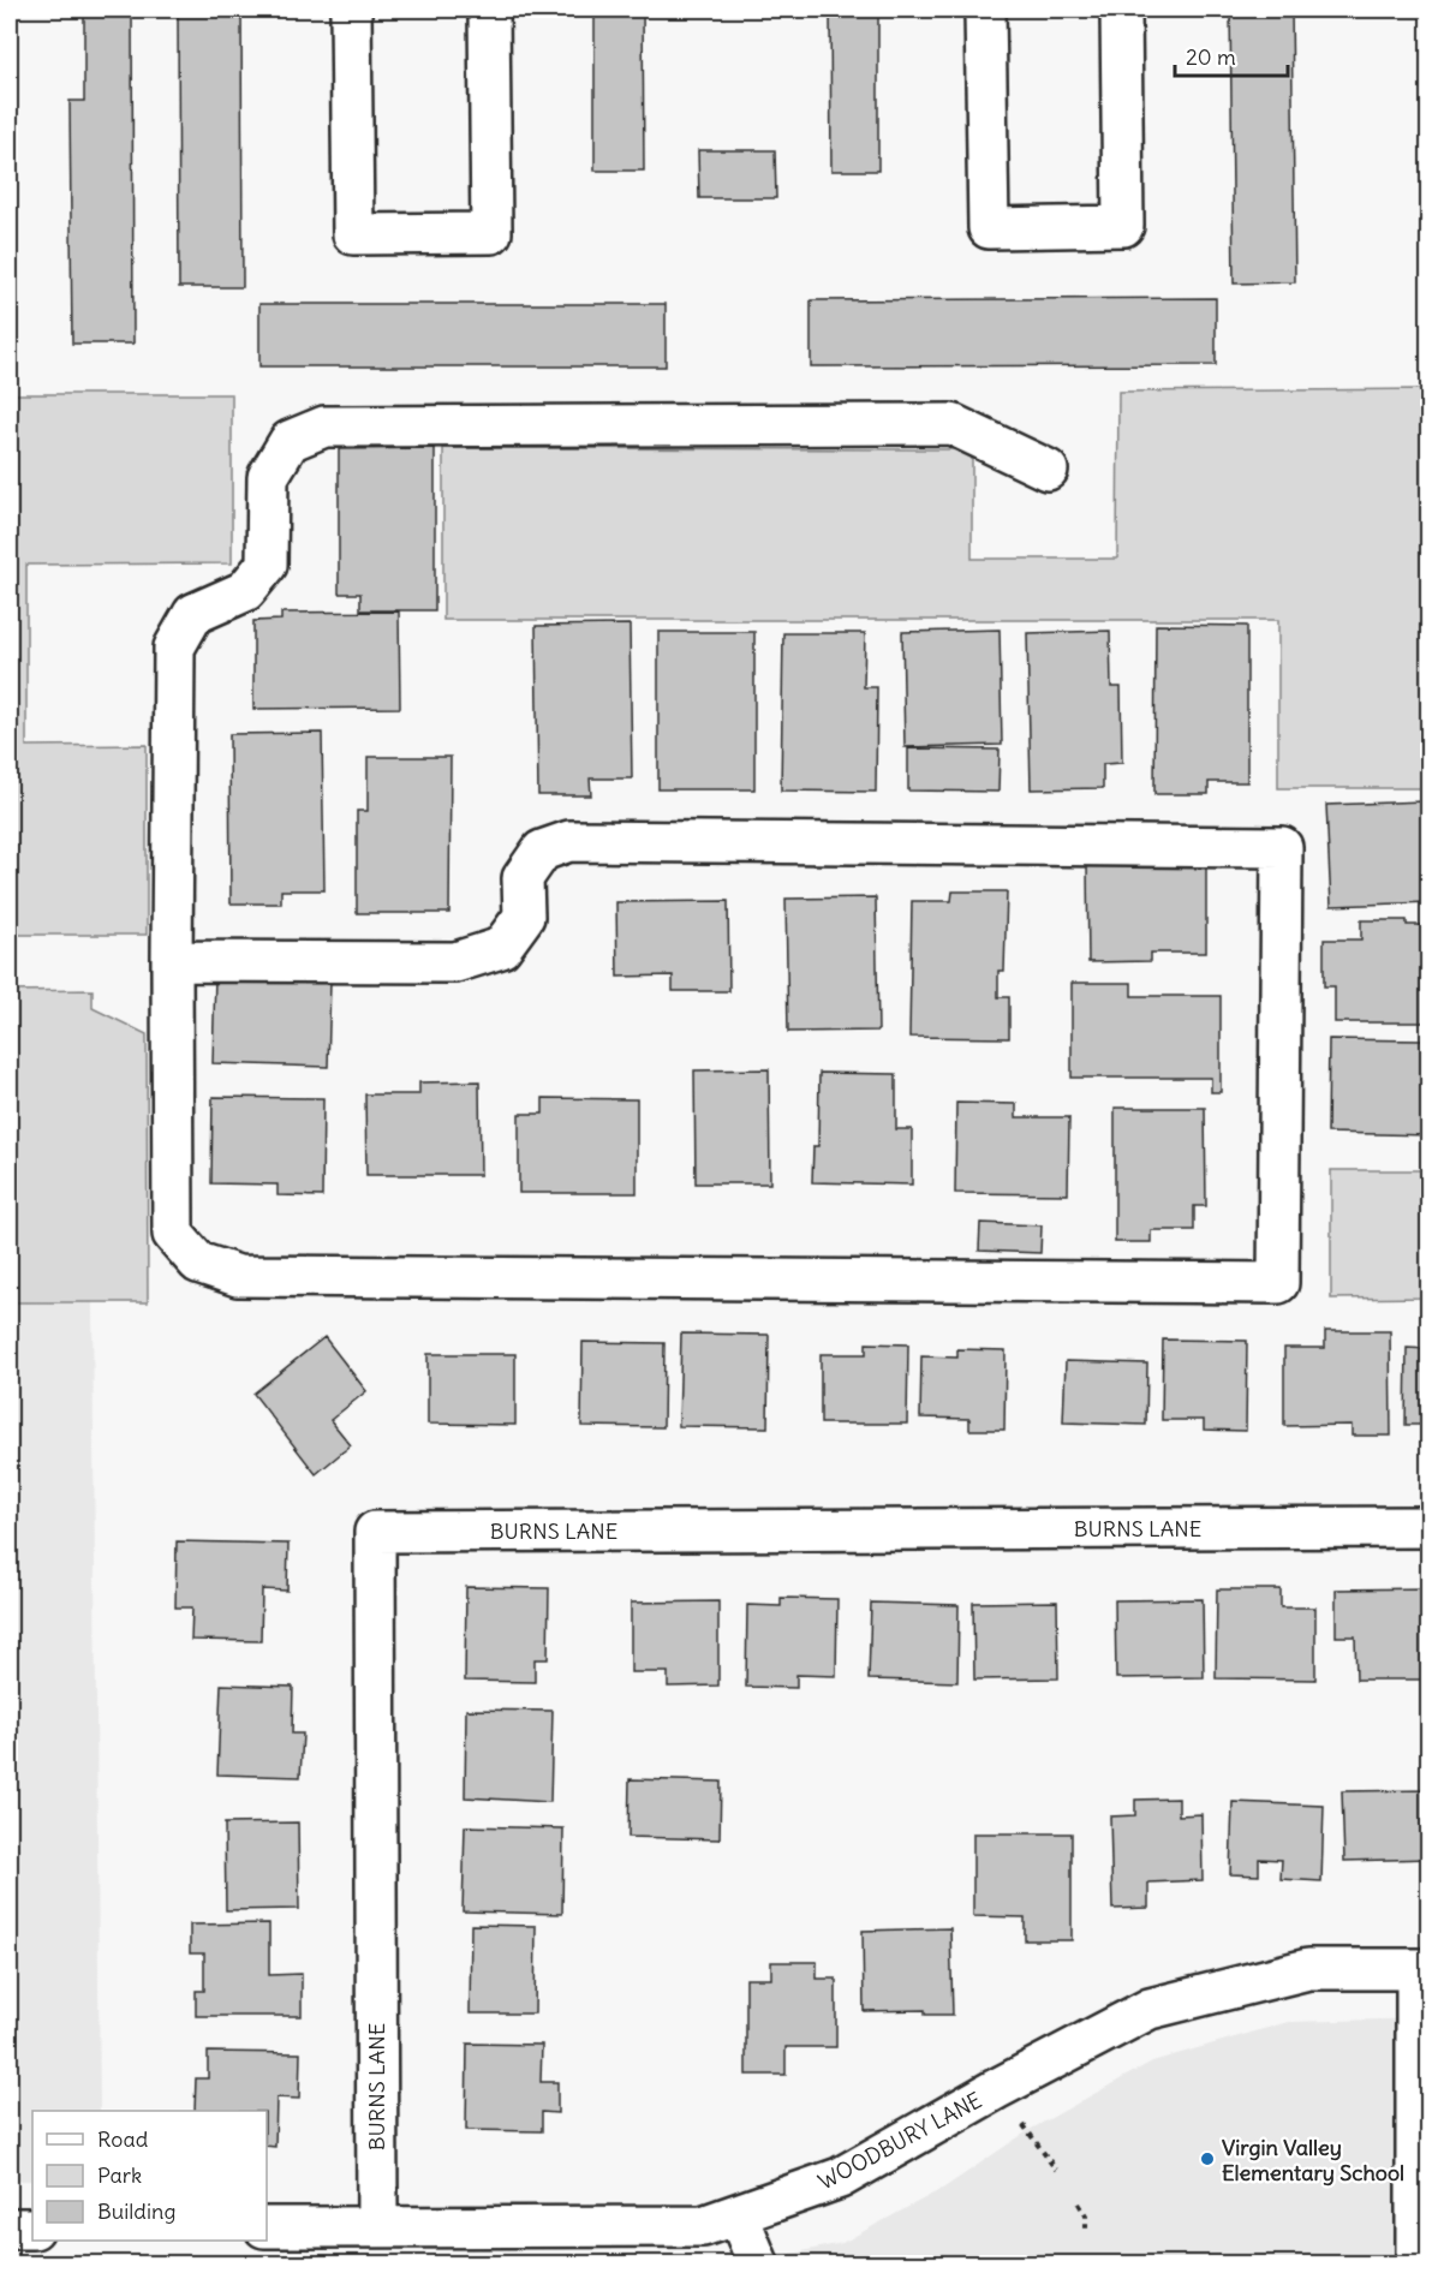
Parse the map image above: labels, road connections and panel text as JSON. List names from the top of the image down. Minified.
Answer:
{"streets":{"street":["BURNS LANE","WOODBURY LANE"]},"crossings":[["BURNS LANE","WOODBURY LANE"]],"places":["Virgin Valley Elementary School"],"legend":["Road","Park","Building"],"scale_bar":"20 m"}
